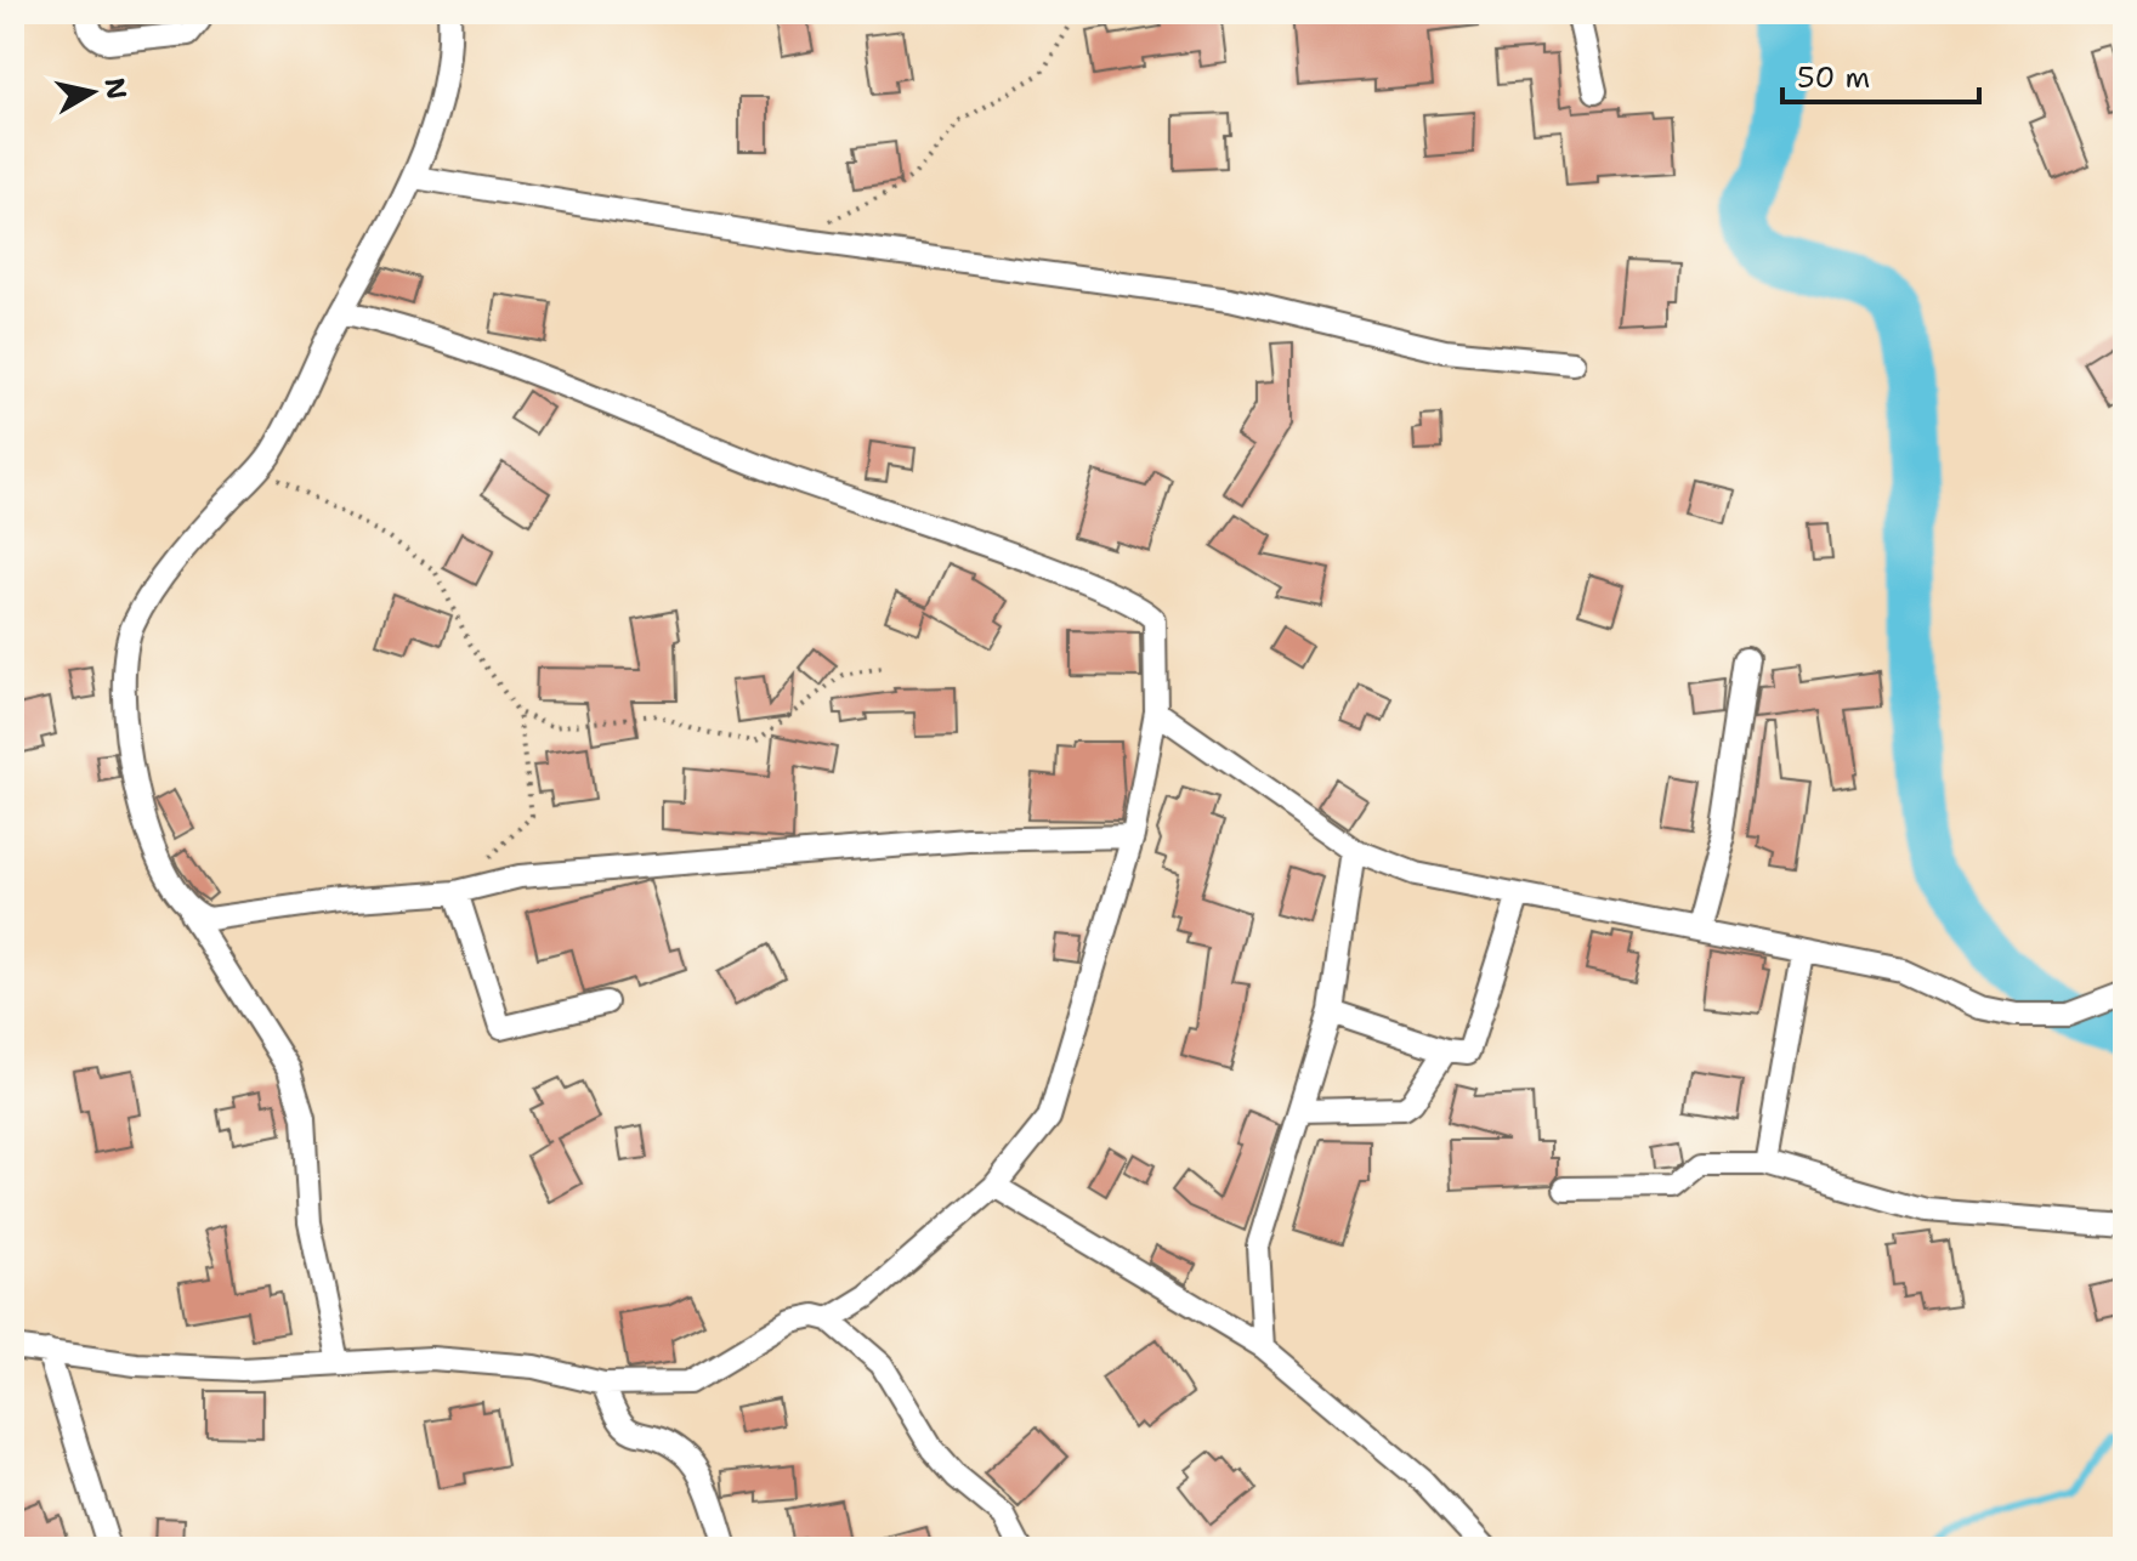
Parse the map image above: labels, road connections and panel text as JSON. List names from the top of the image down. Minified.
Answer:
{"scale_bar":"50 m","north":"right"}
